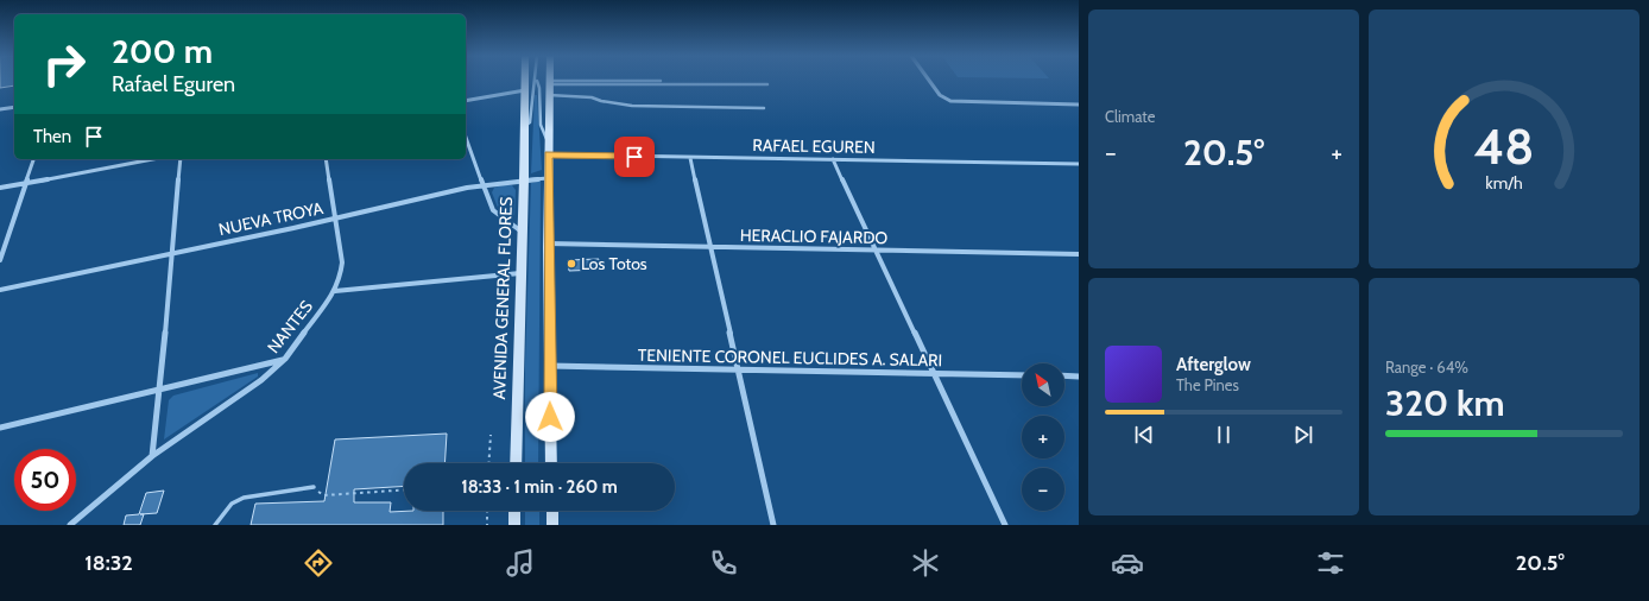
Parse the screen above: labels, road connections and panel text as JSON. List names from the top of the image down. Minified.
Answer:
{"streets":{"main road":["AVENIDA GENERAL FLORES"],"street":["RAFAEL EGUREN","NUEVA TROYA","HERACLIO FAJARDO","NANTES","TENIENTE CORONEL EUCLIDES A. SALARI"]},"crossings":[["RAFAEL EGUREN","AVENIDA GENERAL FLORES"],["NUEVA TROYA","AVENIDA GENERAL FLORES"],["HERACLIO FAJARDO","AVENIDA GENERAL FLORES"],["AVENIDA GENERAL FLORES","TENIENTE CORONEL EUCLIDES A. SALARI"]],"places":["Los Totos"],"north":"top left","page":{"tile":["Climate",["Range · 64%","320 km"]],"turn":["200 m","Rafael Eguren"],"then":"Then","heat":["−","20.5°","+"],"song":["Afterglow","The Pines"],"map_buttons":["+","−"],"limit":"50","trip":"18:33 · 1 min · 260 m","tabs":["18:32","20.5°"],"gauge":["48","km/h"]}}
